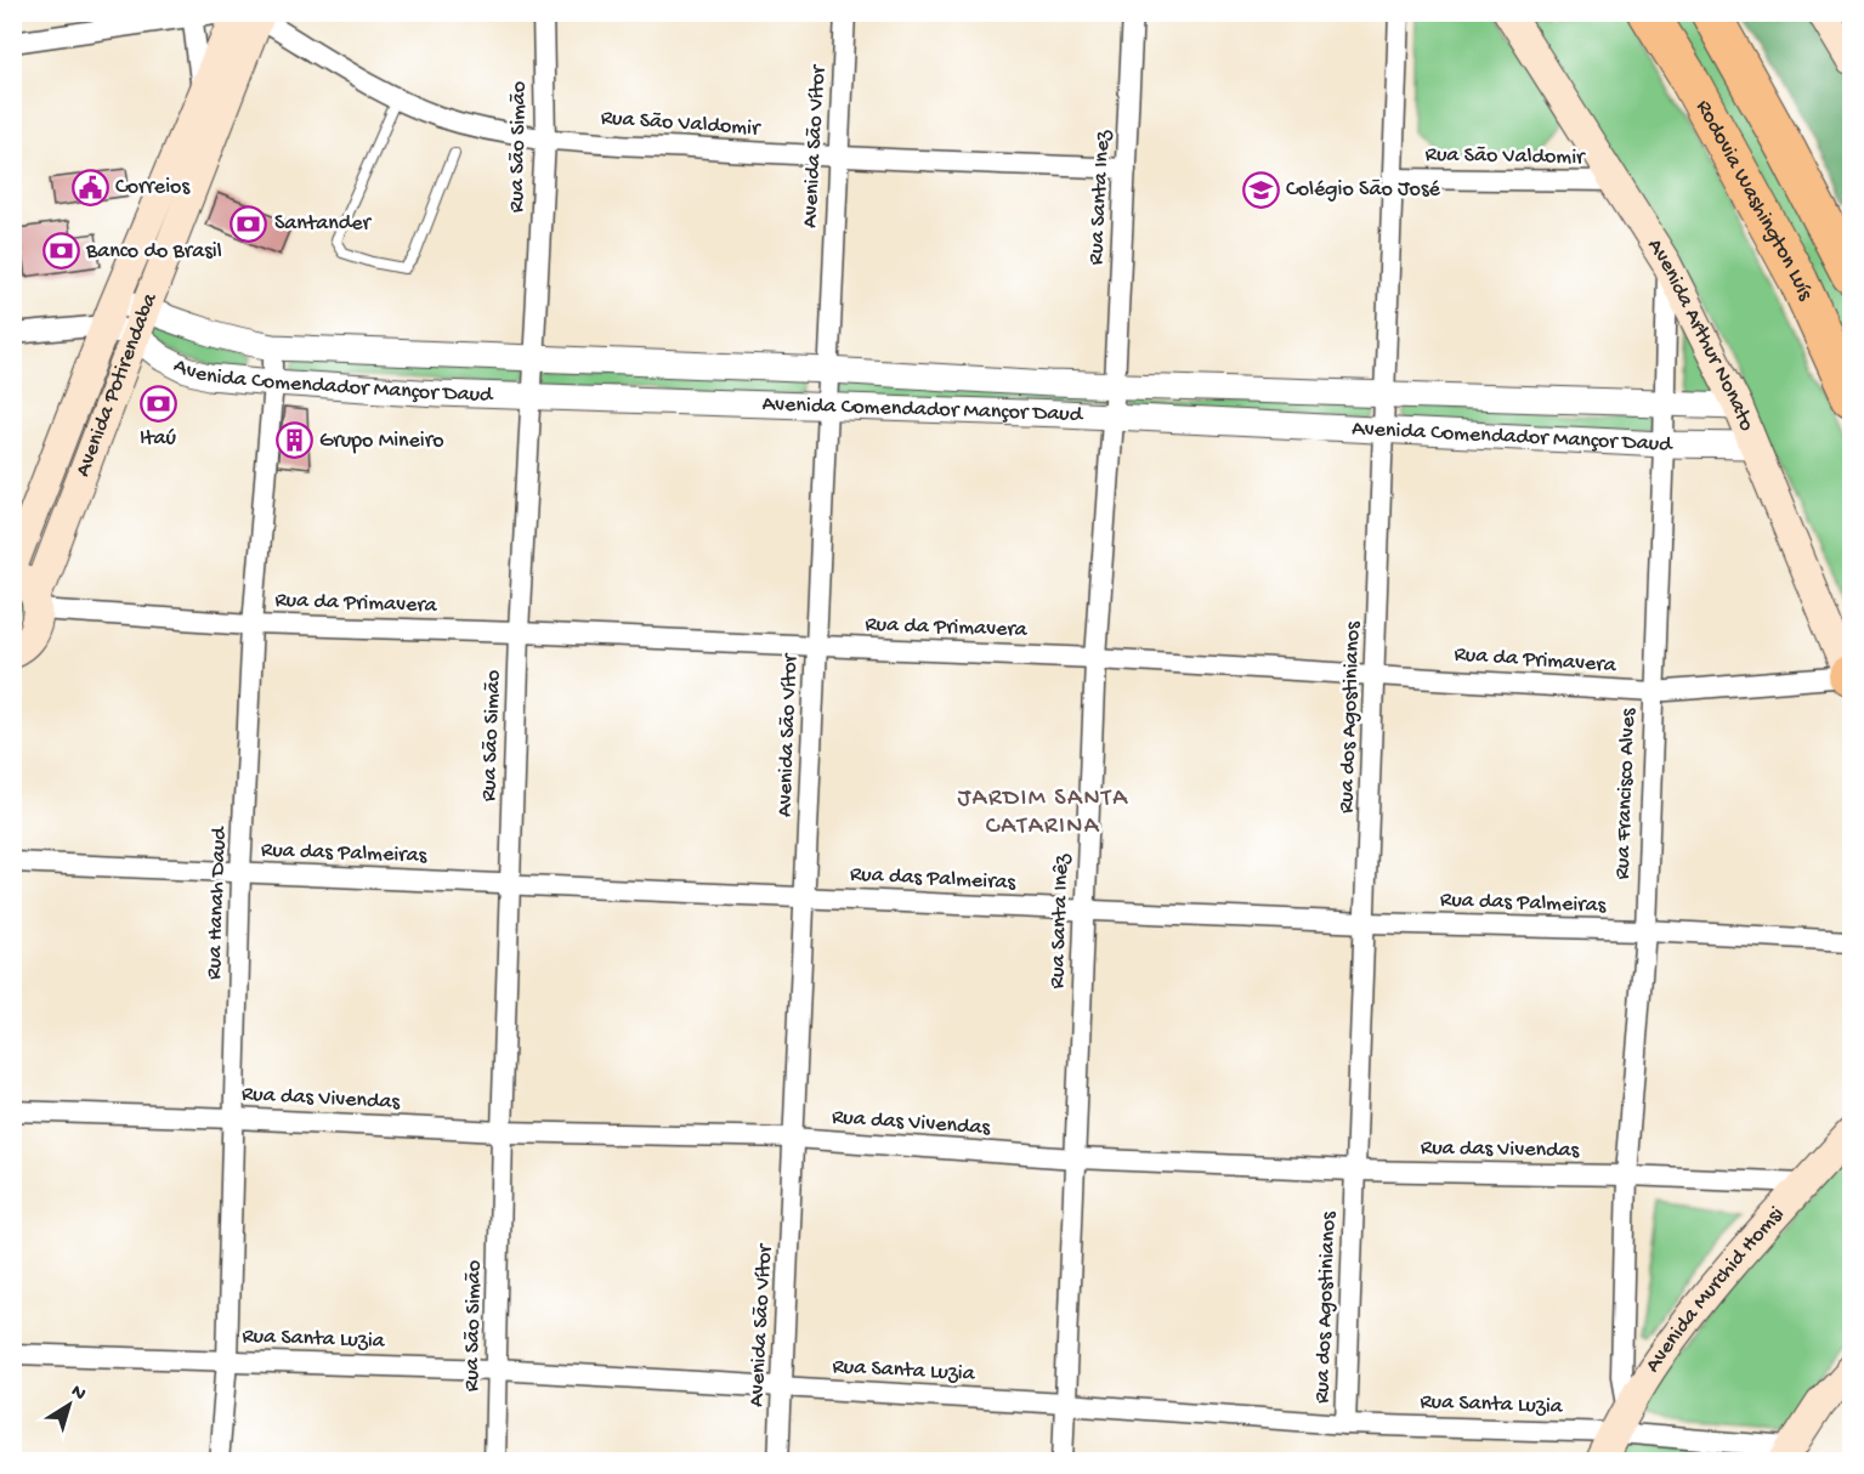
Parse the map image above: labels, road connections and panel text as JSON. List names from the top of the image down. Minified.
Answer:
{"streets":{"highway":["Rodovia Washington Luís"],"main road":["Avenida Arthur Nonato","Avenida Potirendaba","Avenida Murchid Homsi"],"street":["Rua São Valdomir","Rua São Simão","Avenida São Vítor","Rua Santa Inez","Avenida Comendador Mançor Daud","Rua da Primavera","Rua dos Agostinianos","Rua Francisco Alves","Rua das Palmeiras","Rua Hanah Daud","Rua Santa Inêz","Rua das Vivendas","Rua Santa Luzia"]},"crossings":[["Rua São Valdomir","Rua São Simão"],["Rua São Valdomir","Avenida São Vítor"],["Rua São Valdomir","Rua Santa Inez"],["Rua São Valdomir","Avenida Arthur Nonato"],["Rua São Valdomir","Avenida Potirendaba"],["Rua São Valdomir","Rua dos Agostinianos"],["Rua São Simão","Avenida Comendador Mançor Daud"],["Rua São Simão","Rua da Primavera"],["Rua São Simão","Rua das Palmeiras"],["Rua São Simão","Rua das Vivendas"],["Rua São Simão","Rua Santa Luzia"],["Avenida São Vítor","Avenida Comendador Mançor Daud"],["Avenida São Vítor","Rua da Primavera"],["Avenida São Vítor","Rua das Palmeiras"],["Avenida São Vítor","Rua das Vivendas"],["Avenida São Vítor","Rua Santa Luzia"],["Rua Santa Inez","Avenida Comendador Mançor Daud"],["Rua Santa Inez","Rua Santa Inêz"],["Avenida Arthur Nonato","Avenida Comendador Mançor Daud"],["Avenida Arthur Nonato","Rua da Primavera"],["Avenida Arthur Nonato","Rua Francisco Alves"],["Avenida Comendador Mançor Daud","Avenida Potirendaba"],["Avenida Comendador Mançor Daud","Rua dos Agostinianos"],["Avenida Comendador Mançor Daud","Rua Francisco Alves"],["Avenida Comendador Mançor Daud","Rua Hanah Daud"],["Avenida Comendador Mançor Daud","Rua Santa Inêz"],["Avenida Potirendaba","Rua da Primavera"],["Rua da Primavera","Rua dos Agostinianos"],["Rua da Primavera","Rua Francisco Alves"],["Rua da Primavera","Rua Hanah Daud"],["Rua da Primavera","Rua Santa Inêz"],["Rua dos Agostinianos","Rua das Palmeiras"],["Rua dos Agostinianos","Rua das Vivendas"],["Rua dos Agostinianos","Rua Santa Luzia"],["Rua Francisco Alves","Rua das Palmeiras"],["Rua Francisco Alves","Rua das Vivendas"],["Rua Francisco Alves","Avenida Murchid Homsi"],["Rua Francisco Alves","Rua Santa Luzia"],["Rua das Palmeiras","Rua Hanah Daud"],["Rua das Palmeiras","Rua Santa Inêz"],["Rua Hanah Daud","Rua das Vivendas"],["Rua Hanah Daud","Rua Santa Luzia"],["Rua Santa Inêz","Rua das Vivendas"],["Rua Santa Inêz","Rua Santa Luzia"],["Rua das Vivendas","Avenida Murchid Homsi"],["Avenida Murchid Homsi","Rua Santa Luzia"]],"districts":["JARDIM SANTA CATARINA"],"places":{"public building":["Correios"],"school or university":["Colégio São José"],"bank":["Santander","Banco do Brasil","Itaú"],"building":["Grupo Mineiro"]},"north":"top right"}
